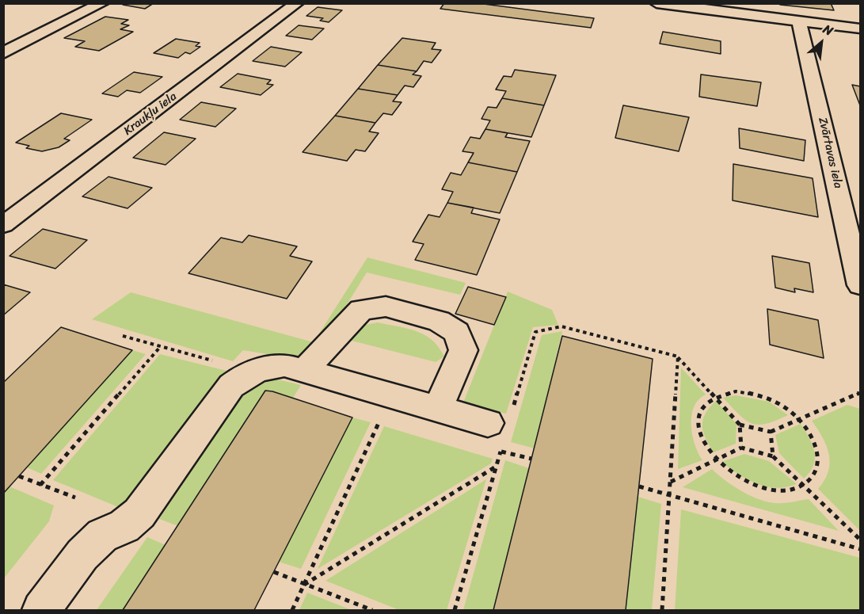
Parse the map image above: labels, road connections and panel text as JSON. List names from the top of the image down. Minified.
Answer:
{"streets":{"street":["Kraukļu iela","Zvārtavas iela"]},"north":"top right"}
